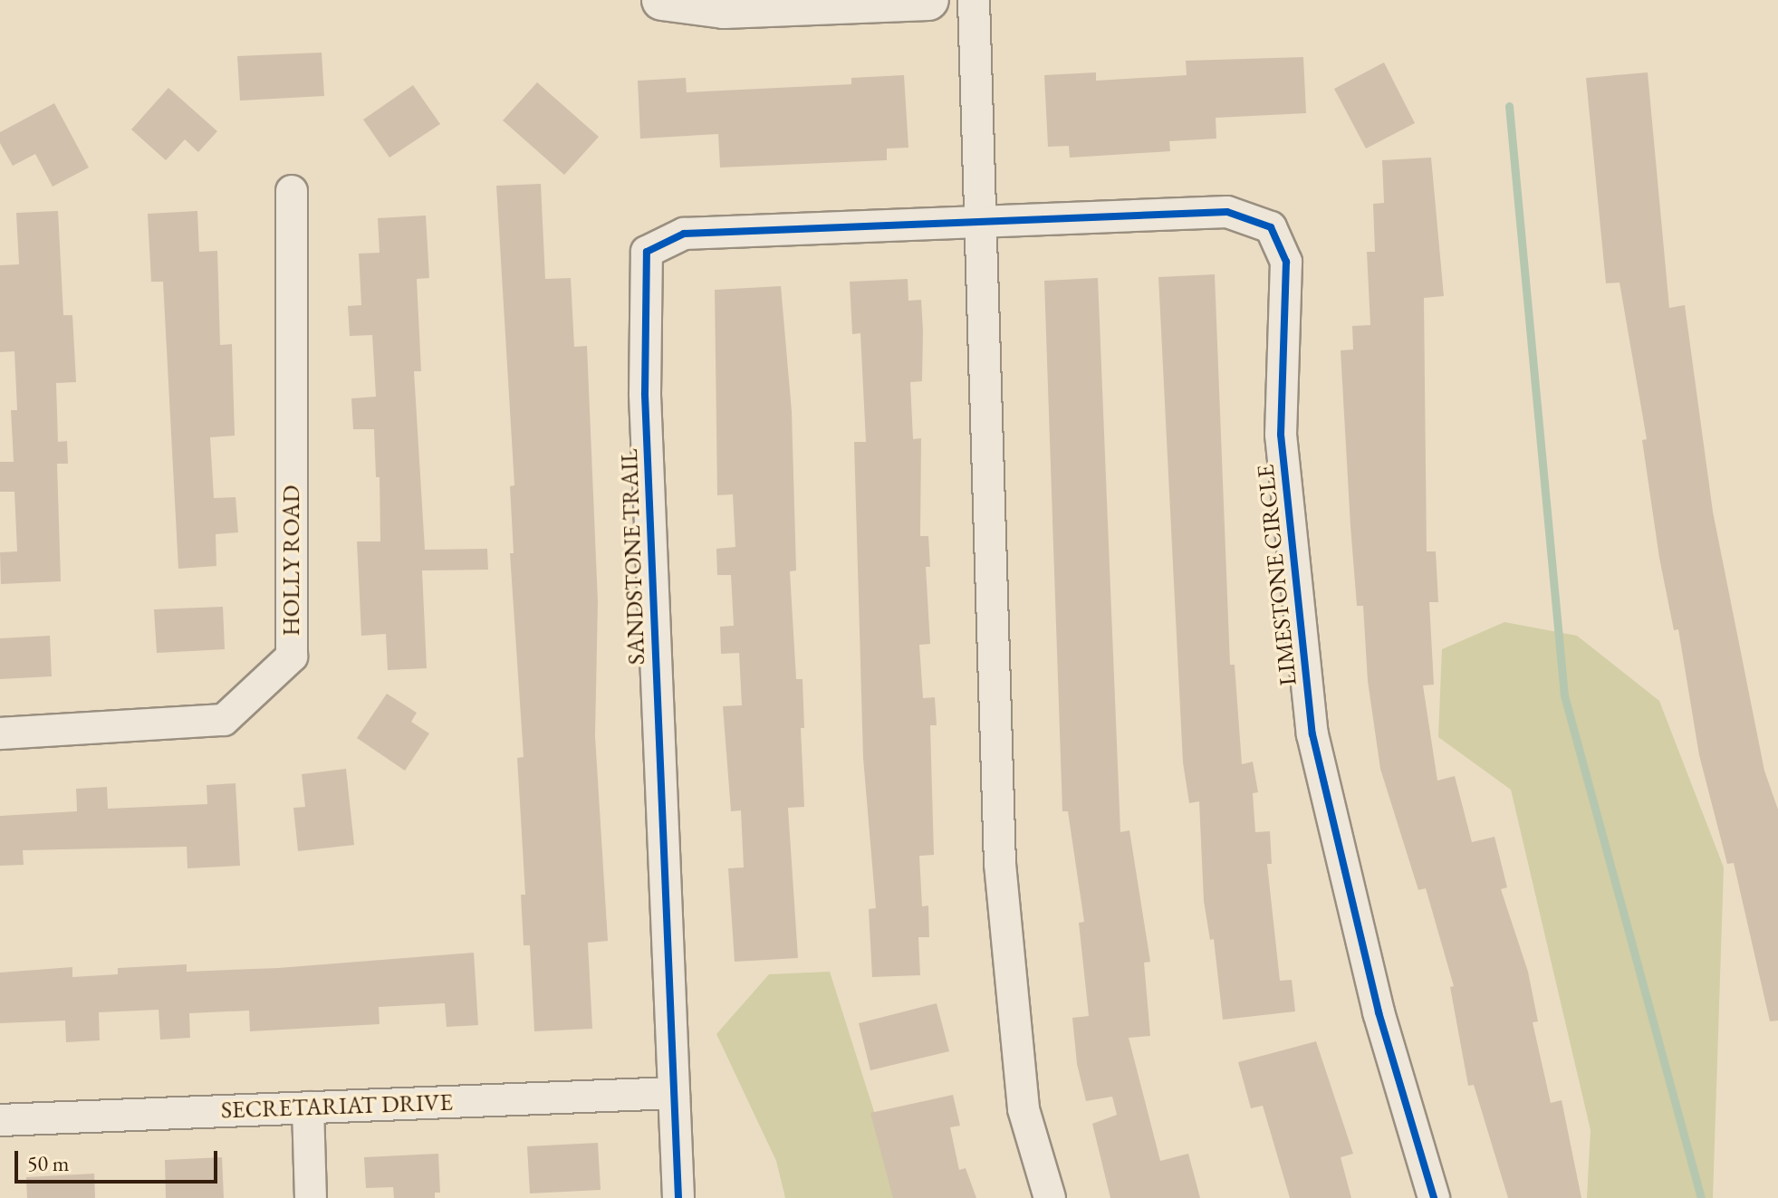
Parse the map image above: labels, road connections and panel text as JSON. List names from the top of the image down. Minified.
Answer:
{"streets":{"street":["SANDSTONE TRAIL","HOLLY ROAD","LIMESTONE CIRCLE","SECRETARIAT DRIVE"]},"crossings":[["SANDSTONE TRAIL","LIMESTONE CIRCLE"],["SANDSTONE TRAIL","SECRETARIAT DRIVE"]],"scale_bar":"50 m"}
